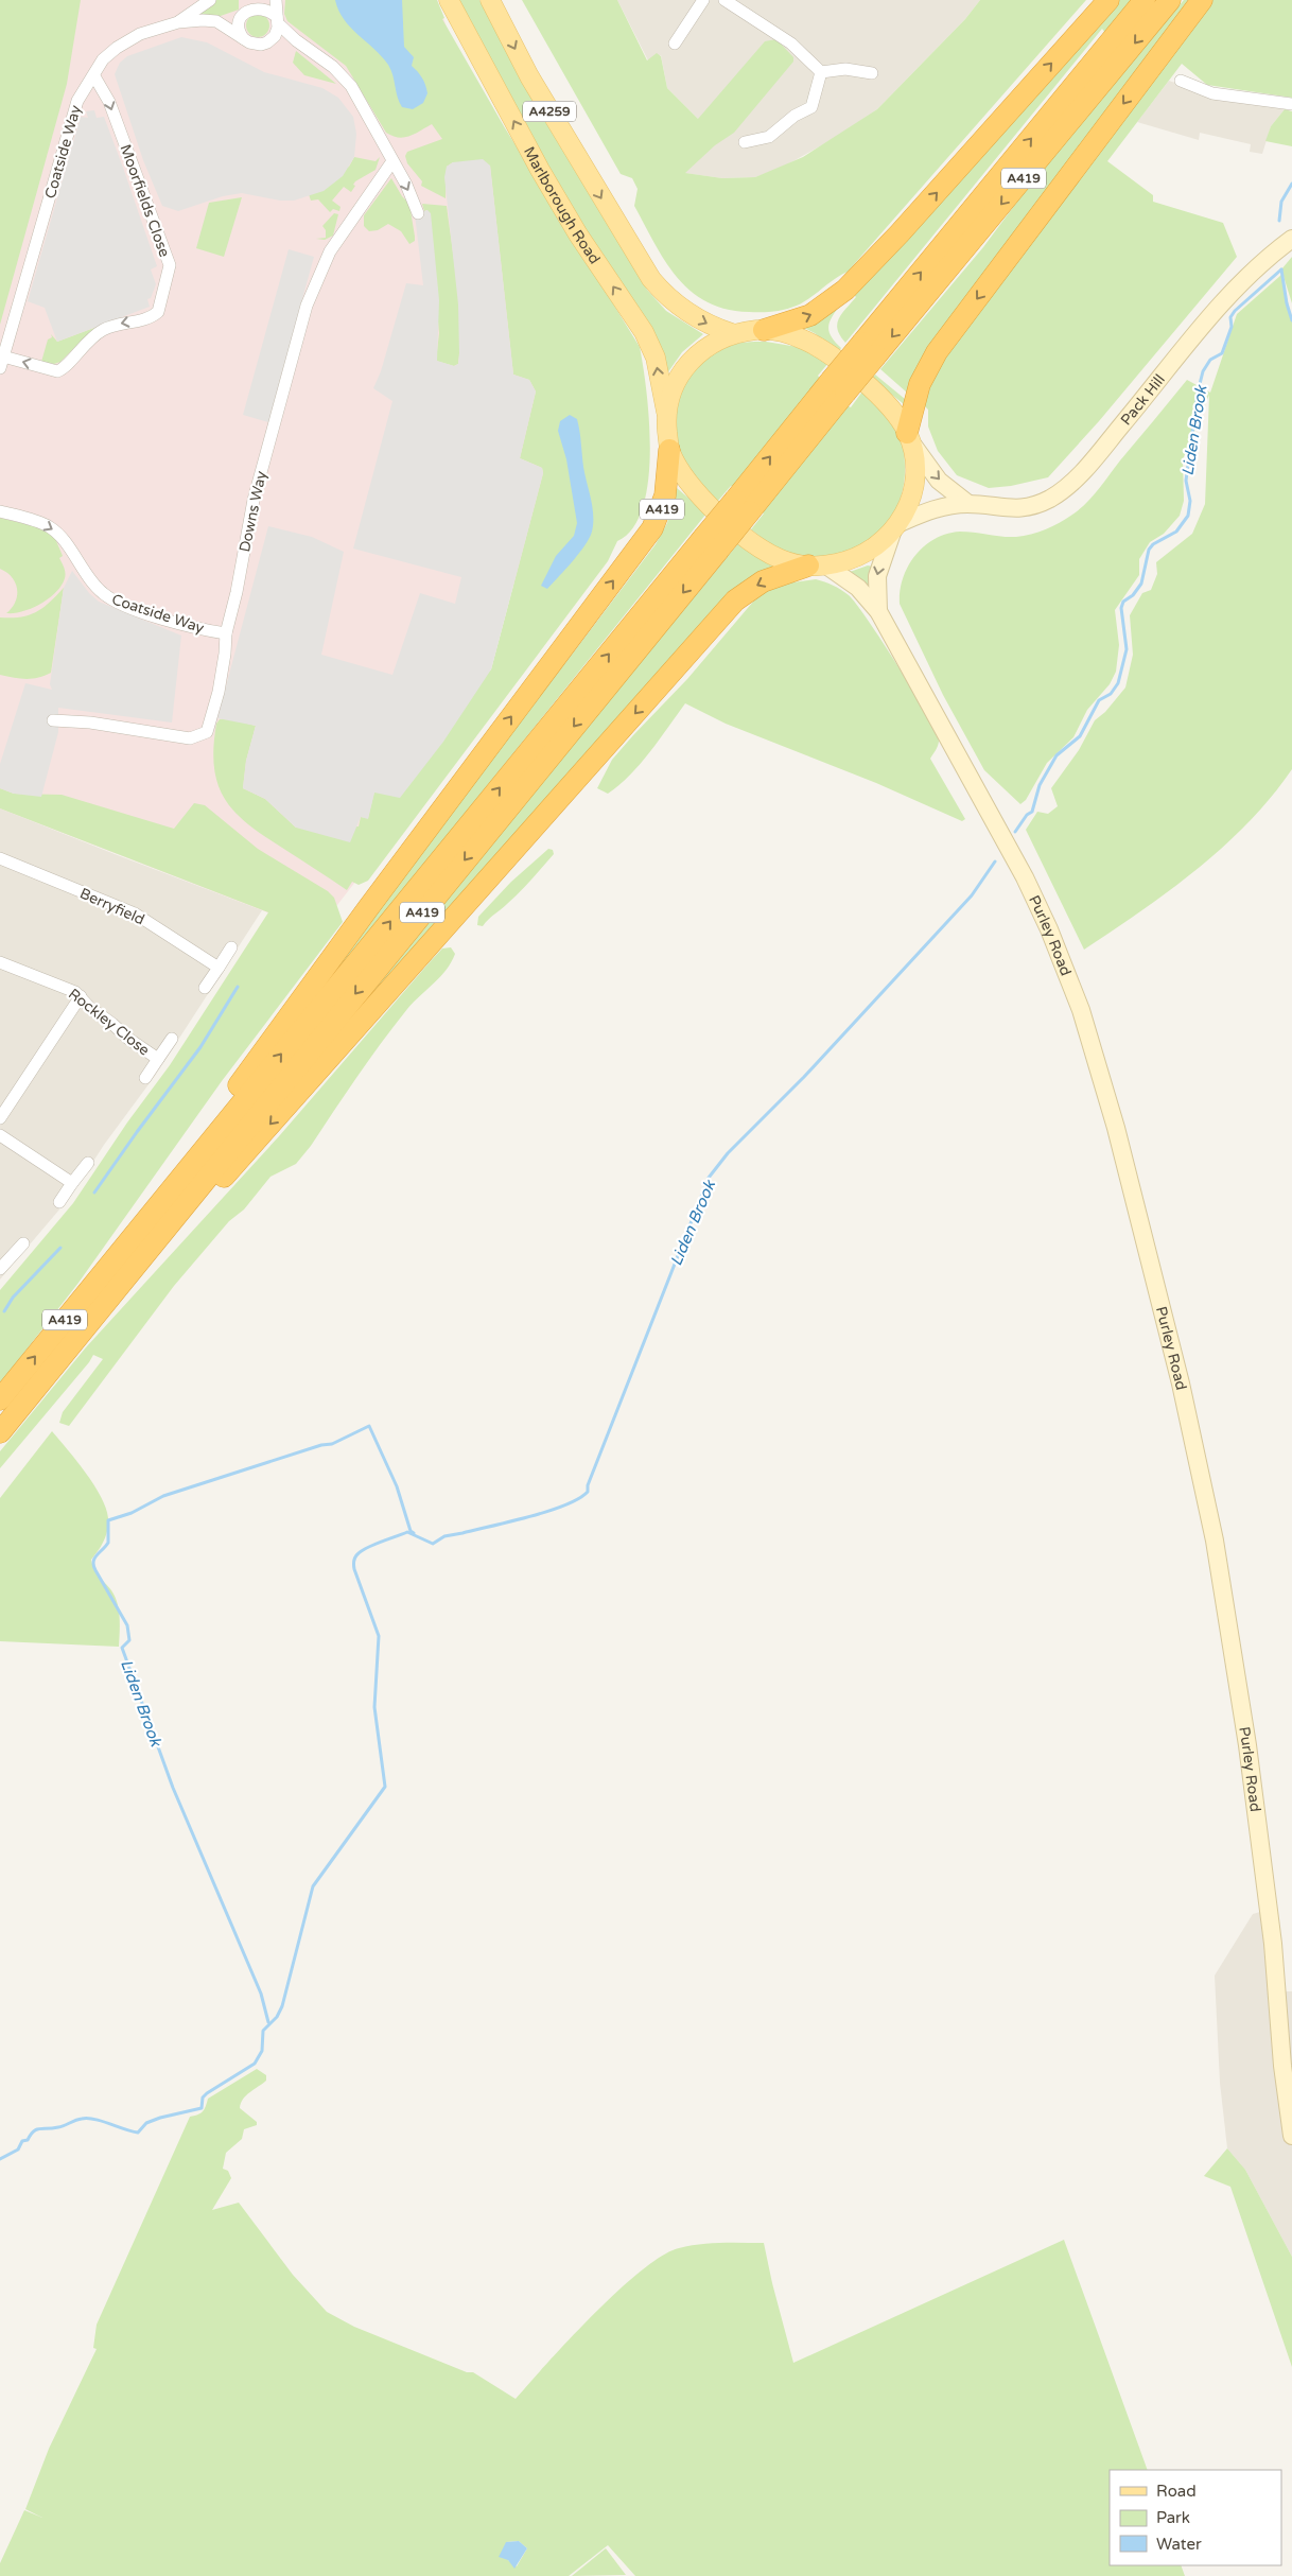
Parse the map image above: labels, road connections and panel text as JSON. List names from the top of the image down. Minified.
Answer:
{"streets":{"highway":["A419"],"main road":["A4259","Marlborough Road","Pack Hill","Purley Road"],"street":["Coatside Way","Moorfields Close","Downs Way","Berryfield","Rockley Close"]},"crossings":[["Coatside Way","Moorfields Close"],["Coatside Way","Downs Way"],["A419","Marlborough Road"],["A419","Purley Road"],["Pack Hill","Purley Road"]],"water":["Liden Brook"],"legend":["Road","Park","Water"]}
